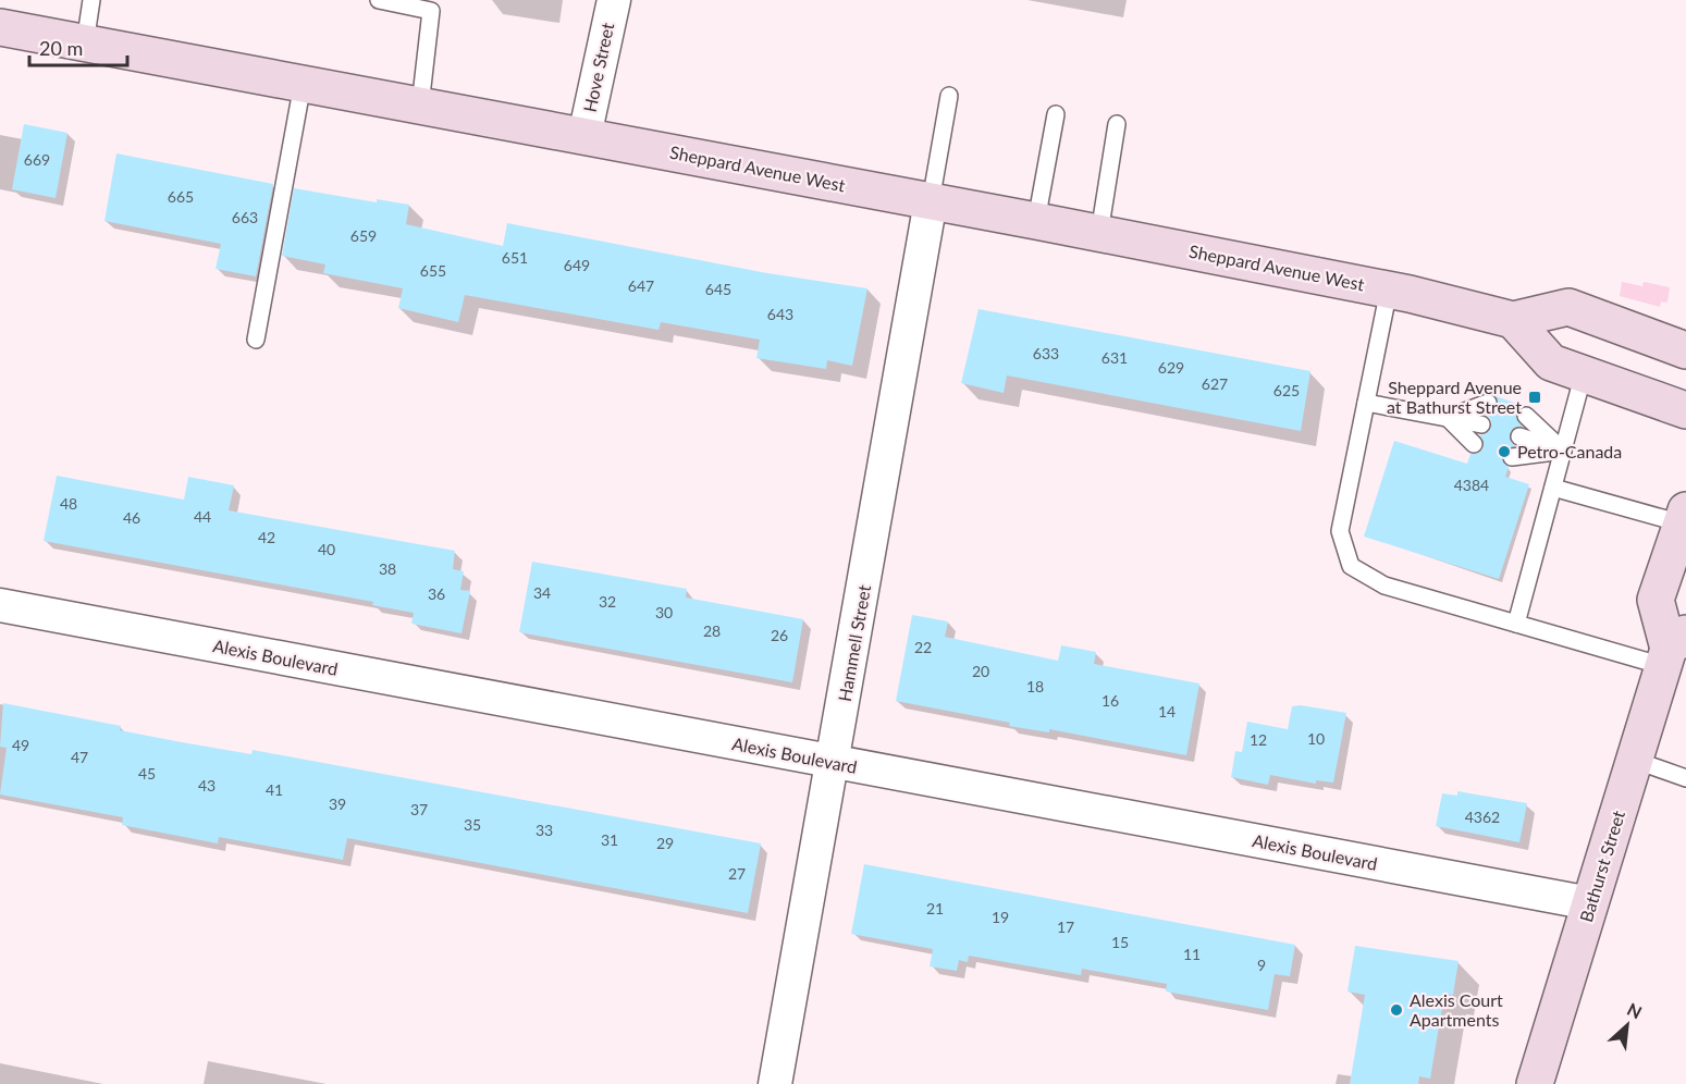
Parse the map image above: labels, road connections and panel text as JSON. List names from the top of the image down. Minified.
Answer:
{"streets":{"main road":["Sheppard Avenue West","Bathurst Street"],"street":["Hove Street","Hammell Street","Alexis Boulevard"]},"crossings":[["Hove Street","Sheppard Avenue West"],["Sheppard Avenue West","Hammell Street"],["Hammell Street","Alexis Boulevard"],["Alexis Boulevard","Bathurst Street"]],"places":{"transit":["Sheppard Avenue at Bathurst Street"],"other":["Petro-Canada","Alexis Court Apartments"]},"house_numbers":["669","665","663","659","651","649","655","647","645","643","633","631","629","627","625","4384","48","44","46","42","40","38","34","36","32","30","28","26","22","20","18","16","14","10","12","49","47","45","43","41","39","37","4362","35","33","31","29","27","21","19","17","15","11","9"],"scale_bar":"20 m","north":"top right"}
